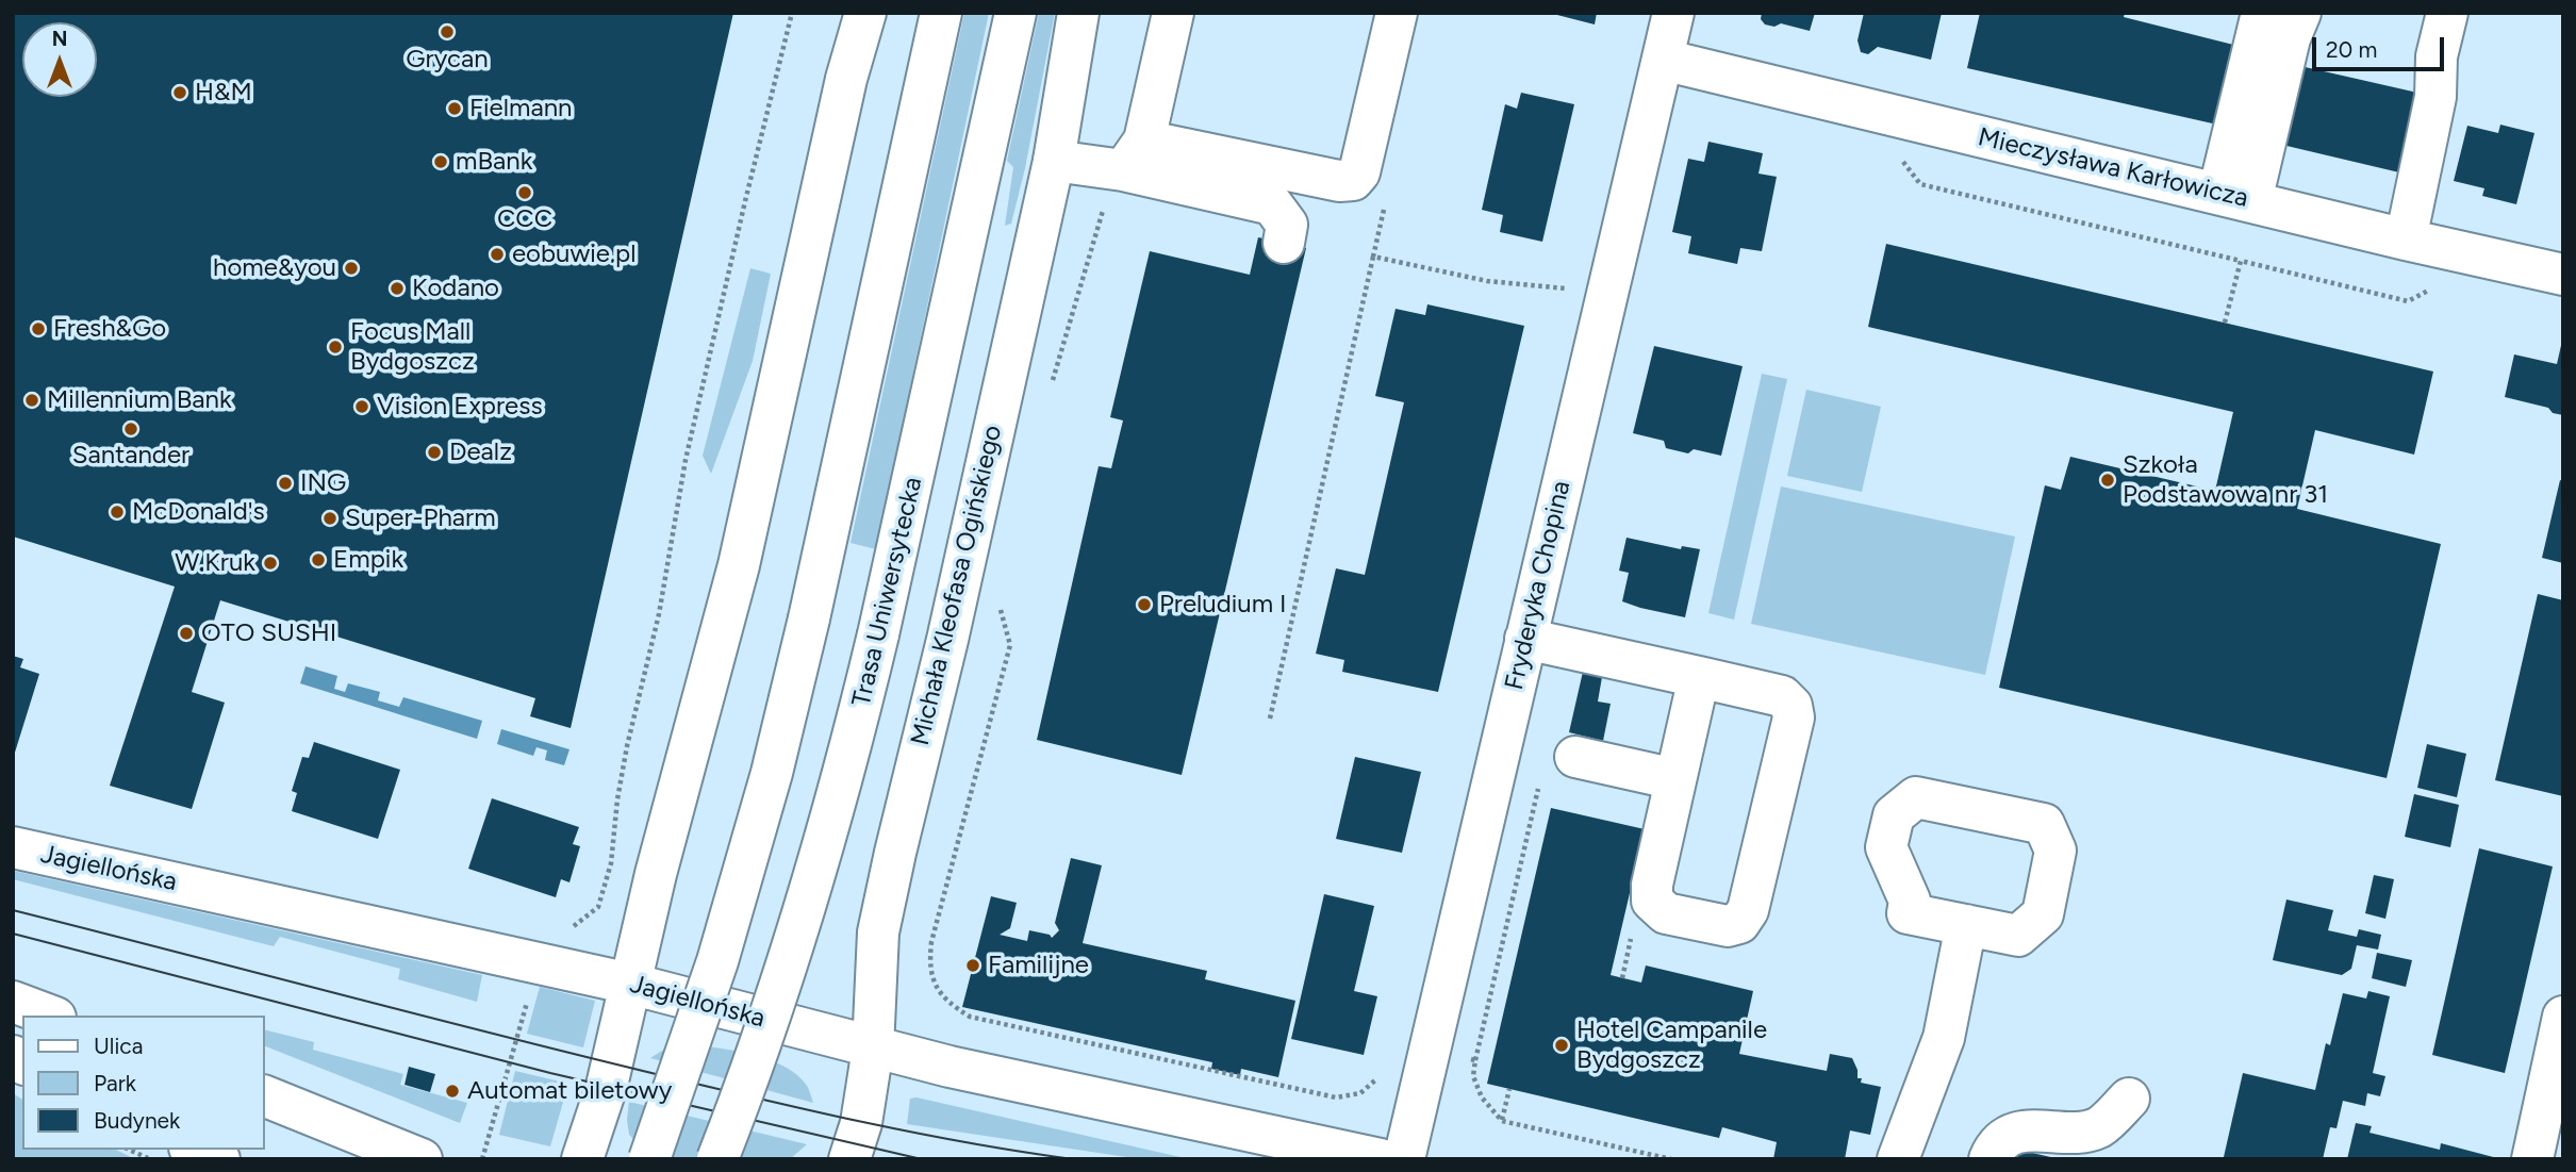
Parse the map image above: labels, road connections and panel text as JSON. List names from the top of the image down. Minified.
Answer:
{"streets":{"main road":["Mieczysława Karłowicza","Michała Kleofasa Ogińskiego","Fryderyka Chopina","Trasa Uniwersytecka","Jagiellońska"]},"crossings":[["Mieczysława Karłowicza","Fryderyka Chopina"],["Michała Kleofasa Ogińskiego","Jagiellońska"]],"places":["Grycan","H&M","Fielmann","mBank","CCC","eobuwie.pl","home&you","Kodano","Fresh&Go","Focus Mall Bydgoszcz","Millennium Bank","Vision Express","Santander","Dealz","Szkoła Podstawowa nr 31","ING","McDonald's","Super-Pharm","Empik","W.Kruk","Preludium I","OTO SUSHI","Familijne","Hotel Campanile Bydgoszcz","Automat biletowy"],"legend":["Ulica","Park","Budynek"],"scale_bar":"20 m","north":"top"}
